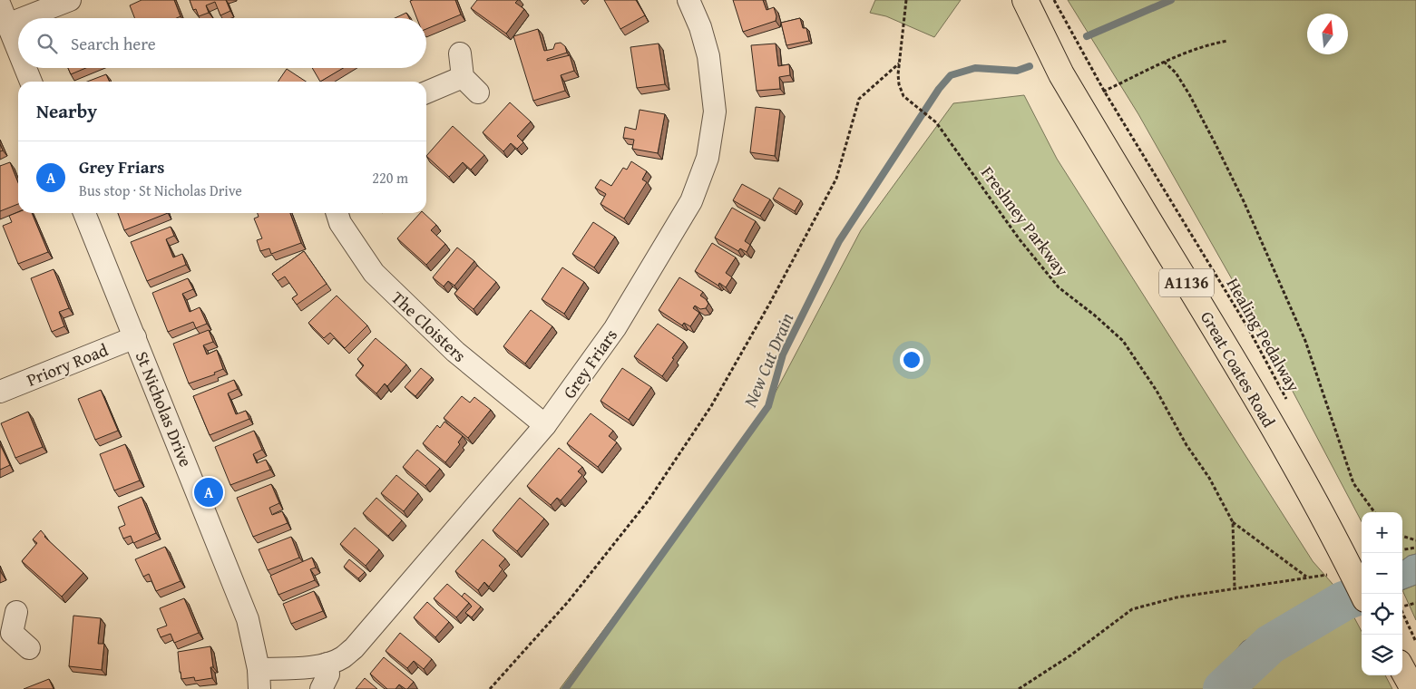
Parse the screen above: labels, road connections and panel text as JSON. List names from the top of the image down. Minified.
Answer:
{"streets":{"main road":["A1136","Great Coates Road"],"street":["The Cloisters","Grey Friars","Priory Road","St Nicholas Drive"],"path":["Freshney Parkway","Healing Pedalway"]},"crossings":[["The Cloisters","Grey Friars"],["Grey Friars","St Nicholas Drive"],["Priory Road","St Nicholas Drive"]],"water":["New Cut Drain"],"north":"top","page":{"search":"Search here","heading":"Nearby","list":[{"mark":"A","name":"Grey Friars","note":"Bus stop · St Nicholas Drive","value":"220 m"}],"pins":"A","map_buttons":["+","−"]}}
